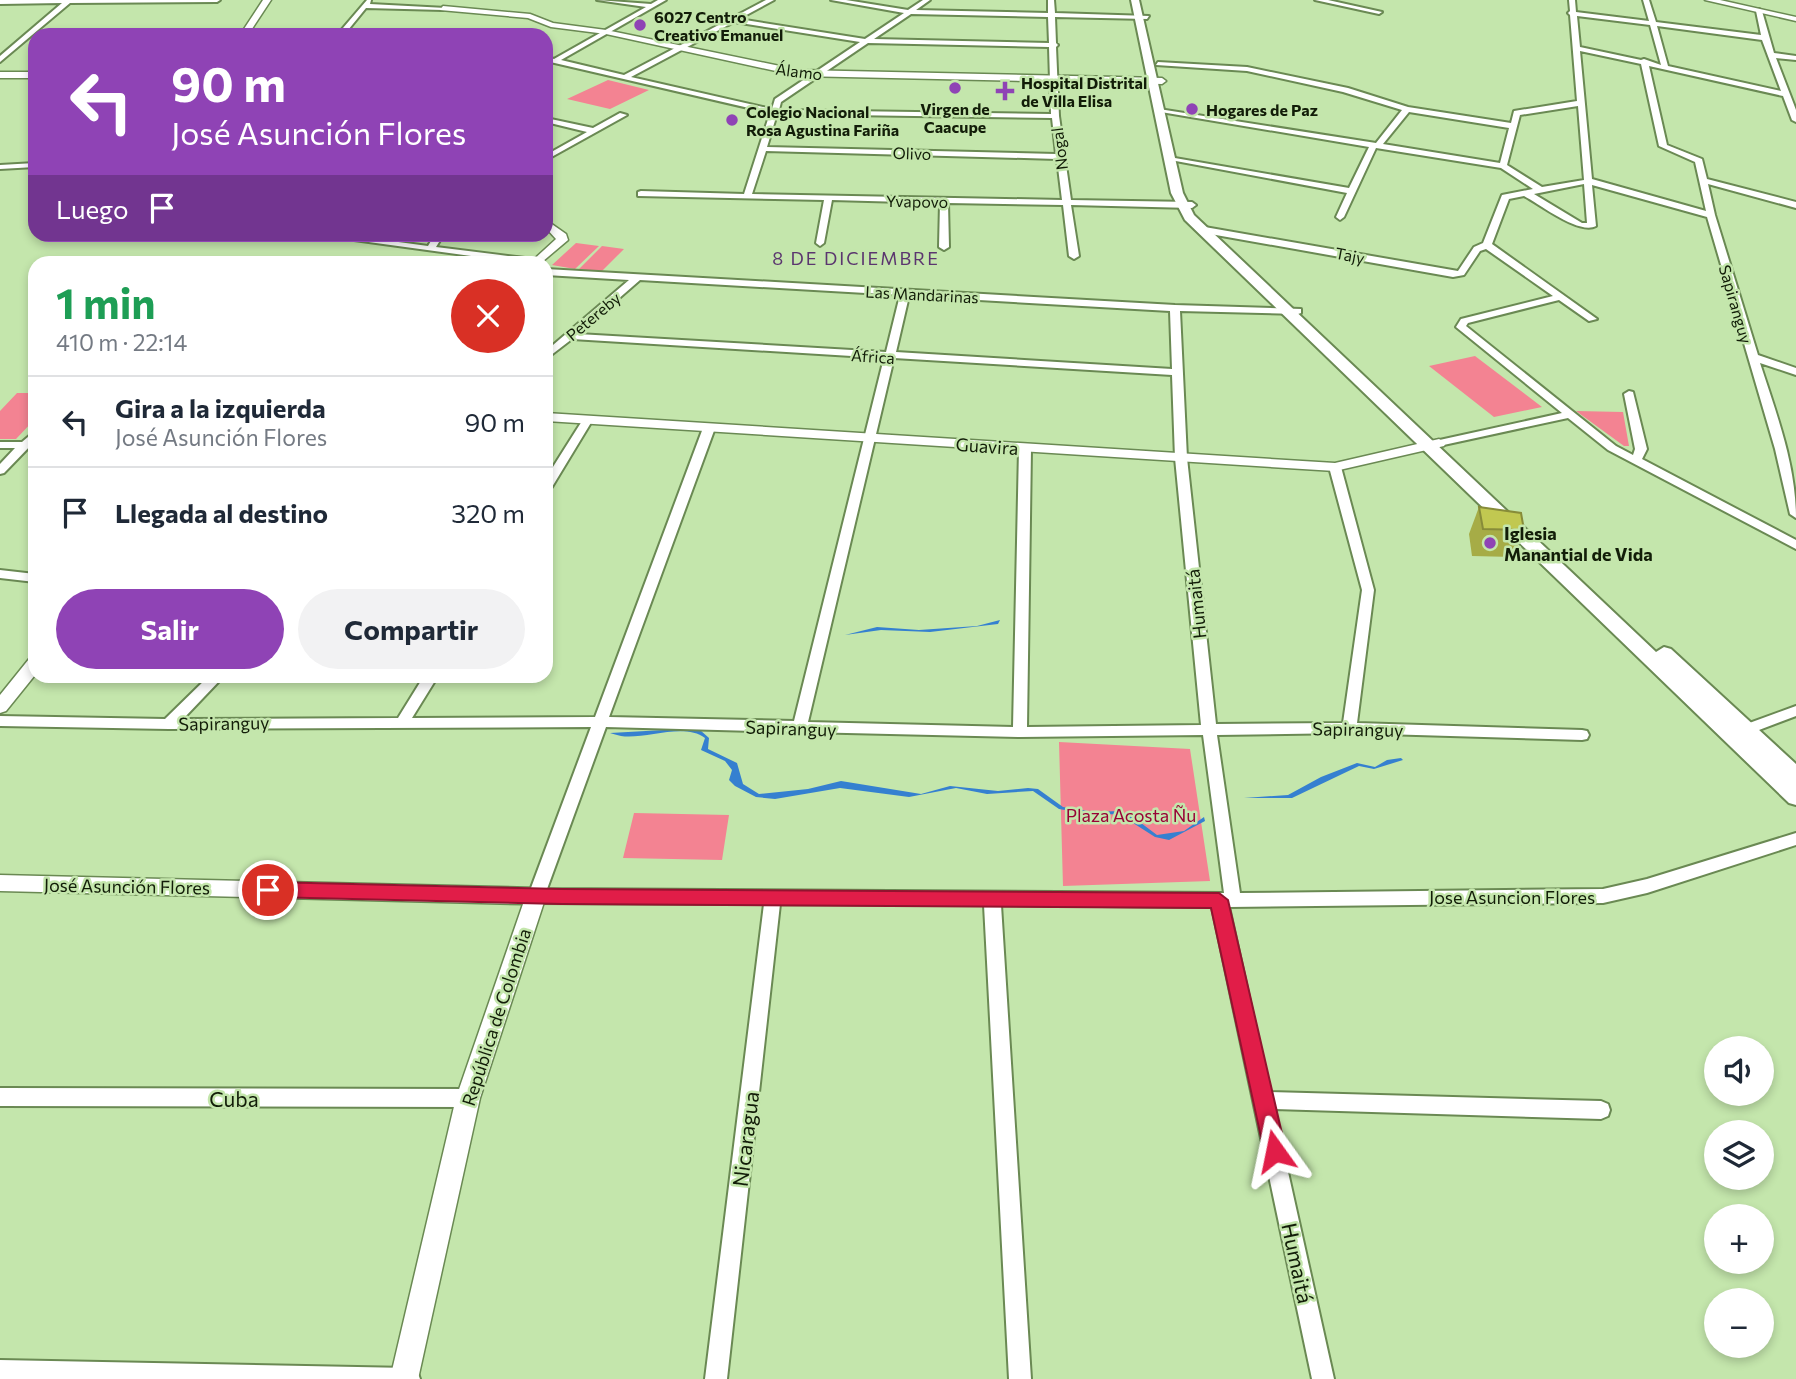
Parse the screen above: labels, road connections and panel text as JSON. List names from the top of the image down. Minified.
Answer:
{"streets":{"street":["Álamo","Nogal","Olivo","Yvapovo","Tajy","Las Mandarinas","Sapiranguy","Petereby","África","Guavira","Humaitá","José Asunción Flores","Jose Asuncion Flores","República de Colombia","Cuba","Nicaragua"]},"crossings":[["Álamo","Nogal"],["Nogal","Olivo"],["Nogal","Yvapovo"],["Las Mandarinas","Petereby"],["Las Mandarinas","Humaitá"],["Sapiranguy","Humaitá"],["Sapiranguy","República de Colombia"],["Petereby","África"],["África","Humaitá"],["Guavira","Humaitá"],["Guavira","República de Colombia"],["Humaitá","José Asunción Flores"],["Humaitá","Jose Asuncion Flores"],["José Asunción Flores","Jose Asuncion Flores"],["José Asunción Flores","República de Colombia"],["José Asunción Flores","Nicaragua"],["República de Colombia","Cuba"]],"districts":["8 DE DICIEMBRE"],"parks":["Plaza Acosta Ñu"],"places":{"other":["6027 Centro Creativo Emanuel","Virgen de Caacupe","Hogares de Paz","Colegio Nacional Rosa Agustina Fariña","Iglesia Manantial de Vida"],"health":["Hospital Distrital de Villa Elisa"]},"page":{"turn":["90 m","José Asunción Flores"],"then":"Luego","heading":["1 min","410 m · 22:14"],"list":[{"name":"Gira a la izquierda","note":"José Asunción Flores","value":"90 m"},{"name":"Llegada al destino","value":"320 m"}],"buttons":["Salir","Compartir"],"map_buttons":["+","−"]}}
